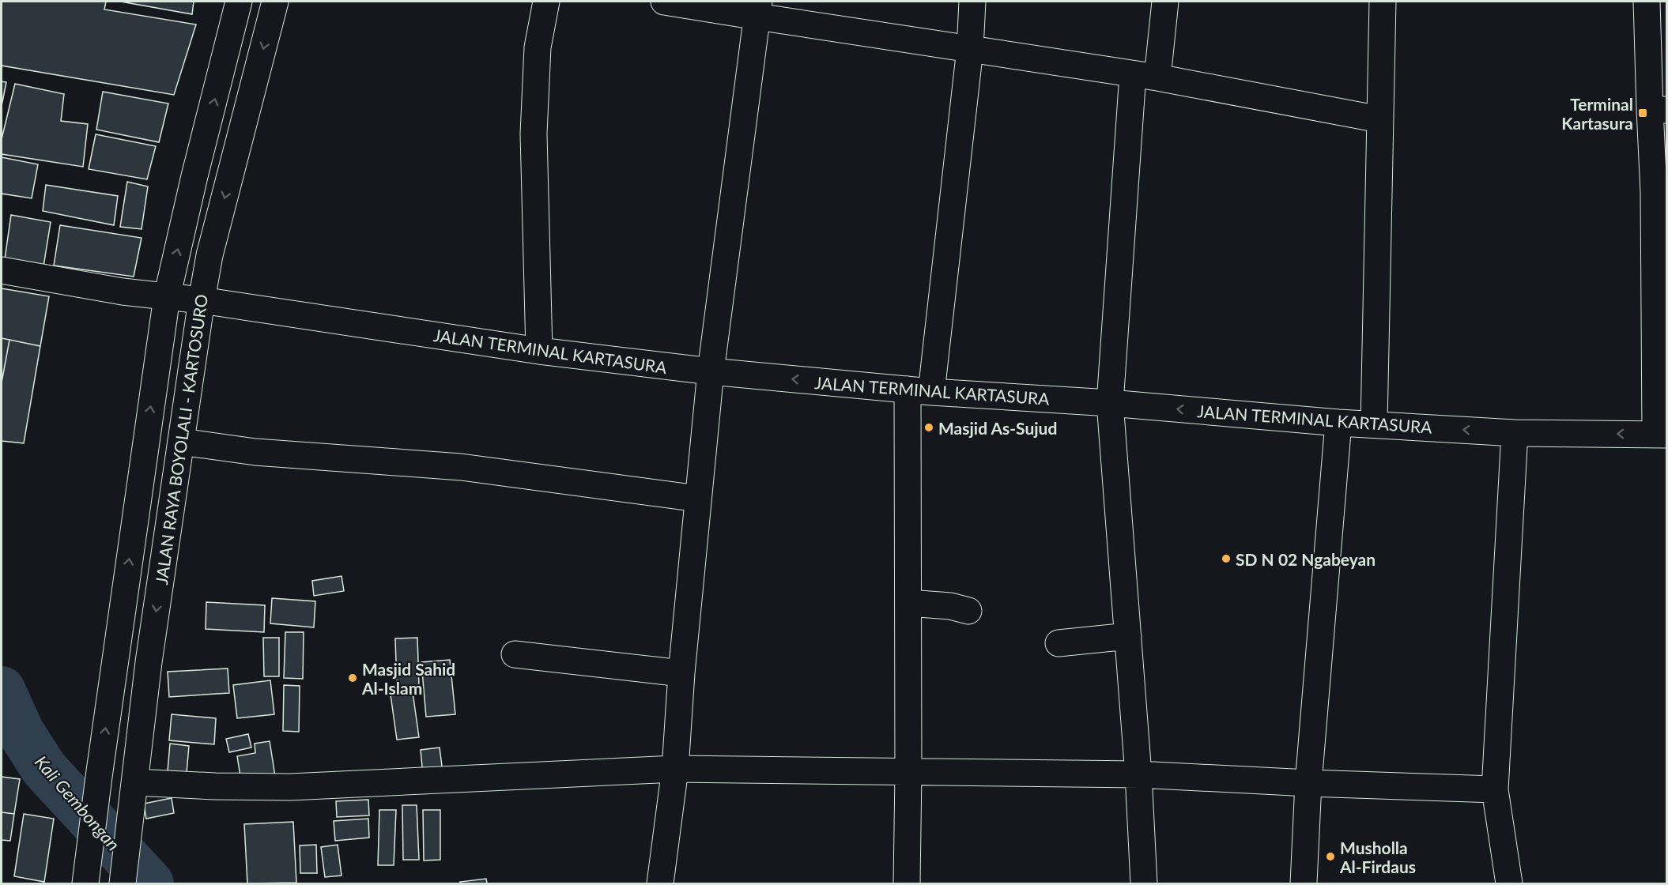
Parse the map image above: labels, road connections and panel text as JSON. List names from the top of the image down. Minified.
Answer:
{"streets":{"main road":["JALAN TERMINAL KARTASURA","JALAN RAYA BOYOLALI - KARTOSURO"]},"crossings":[["JALAN TERMINAL KARTASURA","JALAN RAYA BOYOLALI - KARTOSURO"]],"one_way":["JALAN TERMINAL KARTASURA"],"water":["Kali Gembongan"],"places":{"transit":["Terminal Kartasura"],"other":["Masjid As-Sujud","SD N 02 Ngabeyan","Masjid Sahid Al-Islam","Musholla Al-Firdaus"]}}
